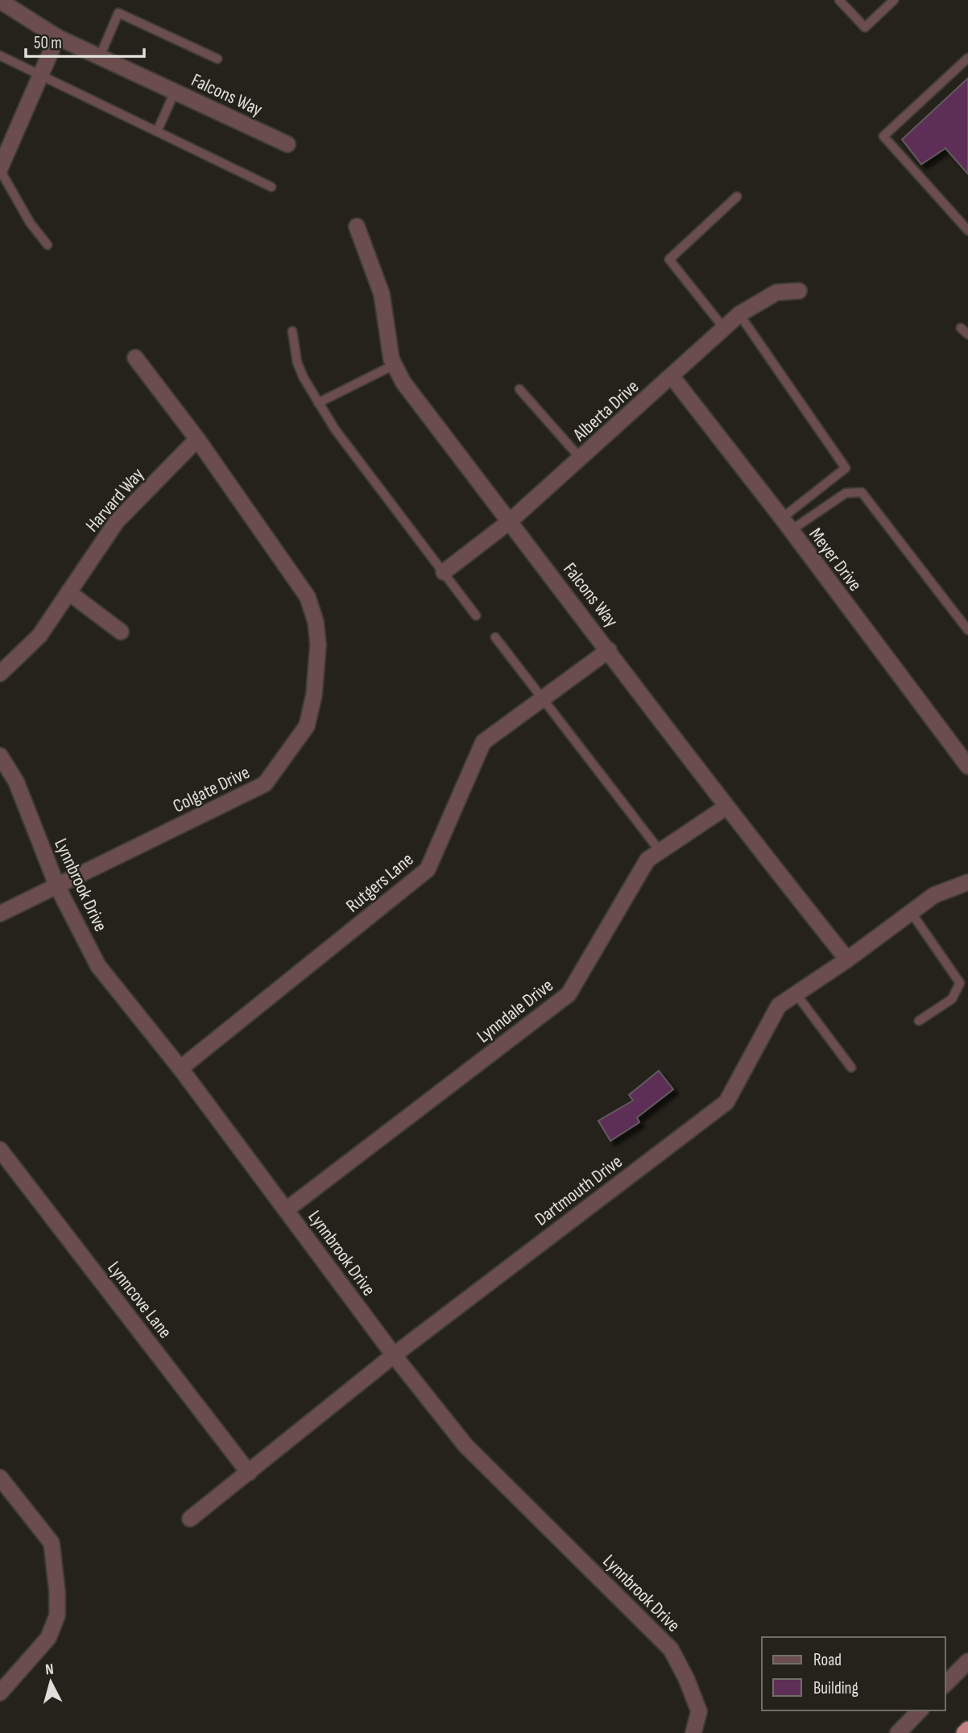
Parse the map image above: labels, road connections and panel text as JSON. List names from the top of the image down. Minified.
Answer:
{"streets":{"street":["Falcons Way","Alberta Drive","Harvard Way","Meyer Drive","Colgate Drive","Rutgers Lane","Lynnbrook Drive","Lynndale Drive","Dartmouth Drive","Lynncove Lane"]},"crossings":[["Falcons Way","Alberta Drive"],["Falcons Way","Rutgers Lane"],["Falcons Way","Lynndale Drive"],["Falcons Way","Dartmouth Drive"],["Alberta Drive","Meyer Drive"],["Harvard Way","Colgate Drive"],["Colgate Drive","Lynnbrook Drive"],["Rutgers Lane","Lynnbrook Drive"],["Lynnbrook Drive","Lynndale Drive"],["Lynnbrook Drive","Dartmouth Drive"],["Dartmouth Drive","Lynncove Lane"]],"legend":["Road","Building"],"scale_bar":"50 m","north":"top"}
